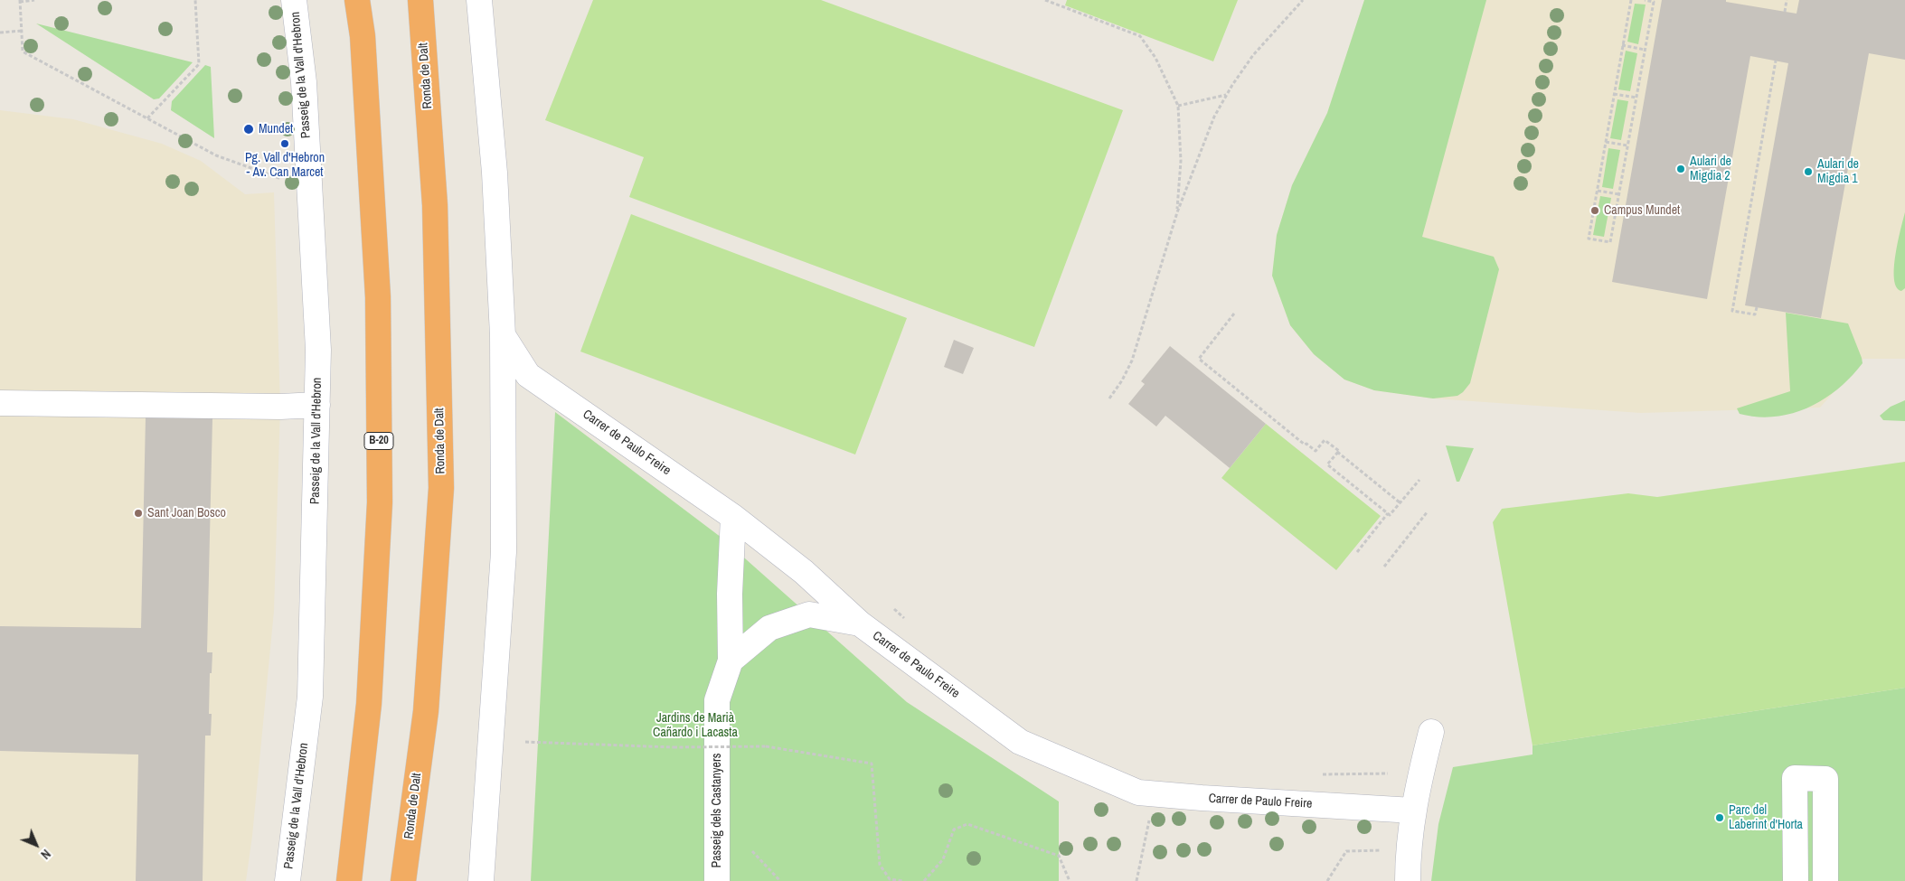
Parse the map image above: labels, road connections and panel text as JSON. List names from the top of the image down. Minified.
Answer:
{"streets":{"highway":["Ronda de Dalt","B-20"],"street":["Passeig de la Vall d'Hebron","Carrer de Paulo Freire","Passeig dels Castanyers"]},"crossings":[["Carrer de Paulo Freire","Passeig dels Castanyers"]],"parks":["Jardins de Marià Cañardo i Lacasta"],"places":["Mundet","Pg. Vall d'Hebron - Av. Can Marcet","Aulari de Migdia 2","Aulari de Migdia 1","Campus Mundet","Sant Joan Bosco","Parc del Laberint d'Horta"],"north":"bottom right"}
